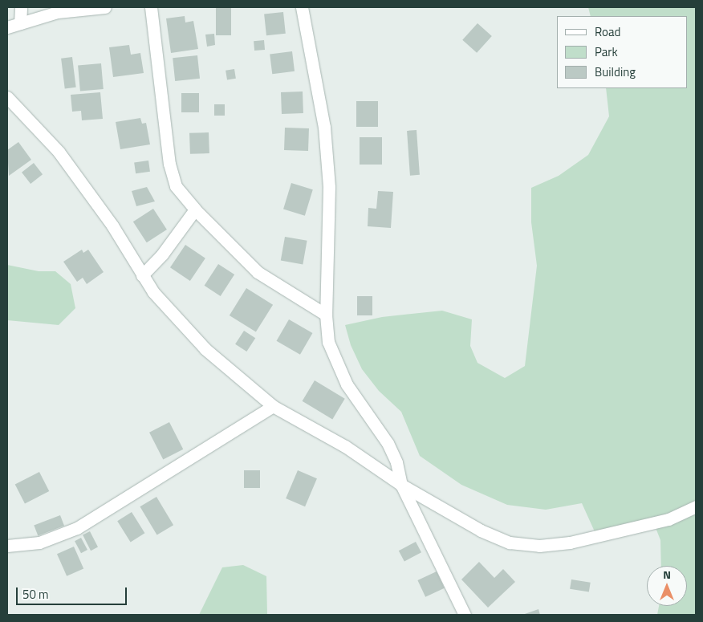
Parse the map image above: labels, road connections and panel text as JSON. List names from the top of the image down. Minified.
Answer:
{"legend":["Road","Park","Building"],"scale_bar":"50 m","north":"top"}
